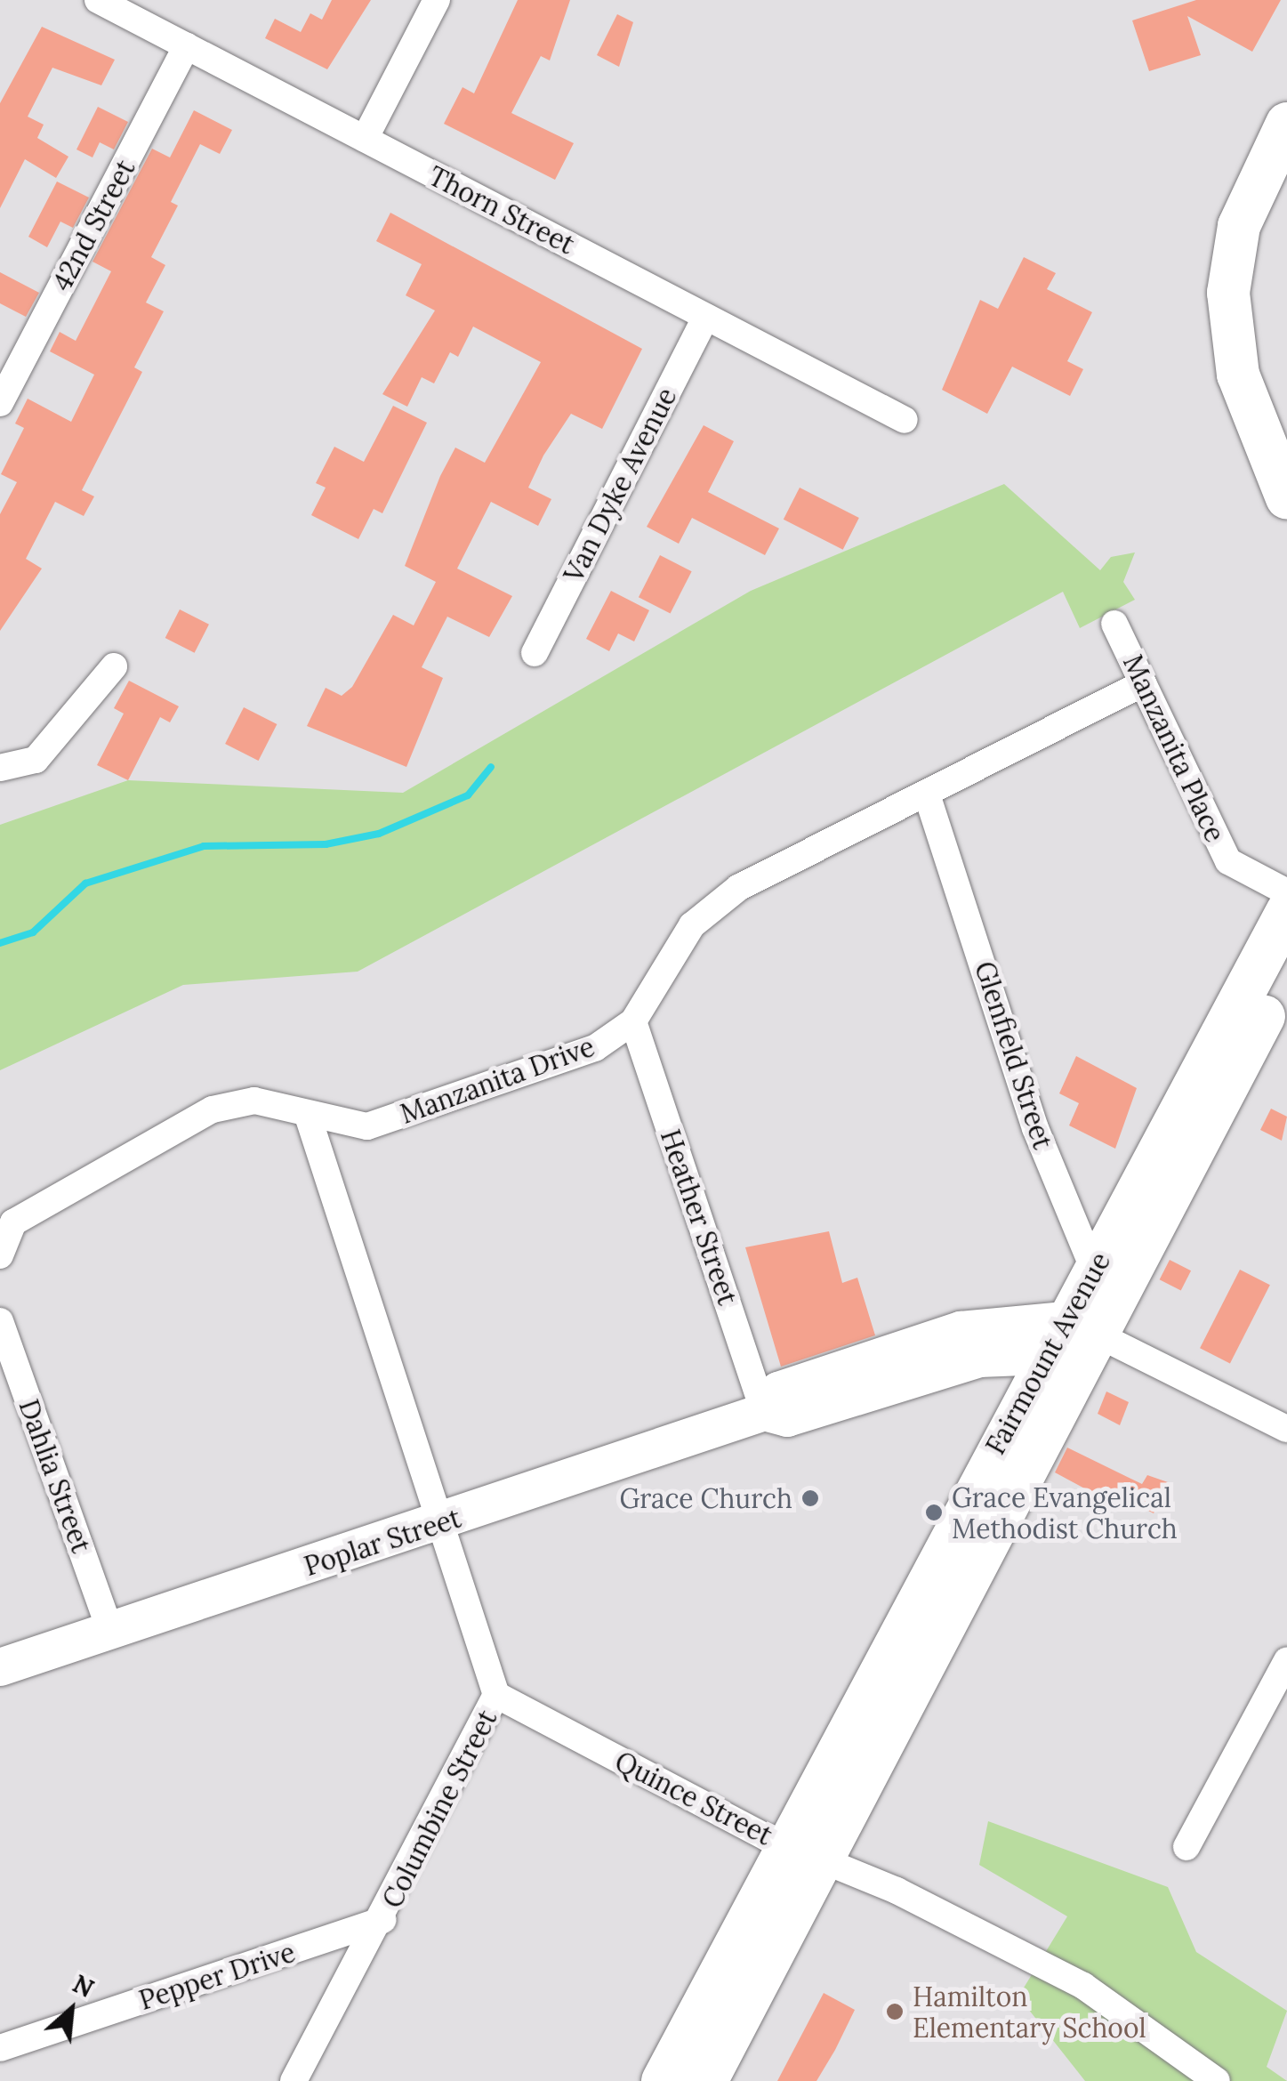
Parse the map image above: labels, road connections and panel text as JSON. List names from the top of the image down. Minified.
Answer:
{"streets":{"main road":["Fairmount Avenue"],"street":["Thorn Street","42nd Street","Van Dyke Avenue","Manzanita Place","Glenfield Street","Manzanita Drive","Heather Street","Dahlia Street","Poplar Street","Quince Street","Columbine Street","Pepper Drive"]},"crossings":[["Thorn Street","42nd Street"],["Thorn Street","Van Dyke Avenue"],["Manzanita Place","Manzanita Drive"],["Glenfield Street","Manzanita Drive"],["Glenfield Street","Fairmount Avenue"],["Manzanita Drive","Heather Street"],["Manzanita Drive","Columbine Street"],["Heather Street","Poplar Street"],["Fairmount Avenue","Poplar Street"],["Fairmount Avenue","Quince Street"],["Dahlia Street","Poplar Street"],["Poplar Street","Columbine Street"],["Quince Street","Columbine Street"],["Columbine Street","Pepper Drive"]],"places":["Grace Church","Grace Evangelical Methodist Church","Hamilton Elementary School"],"north":"top right"}
